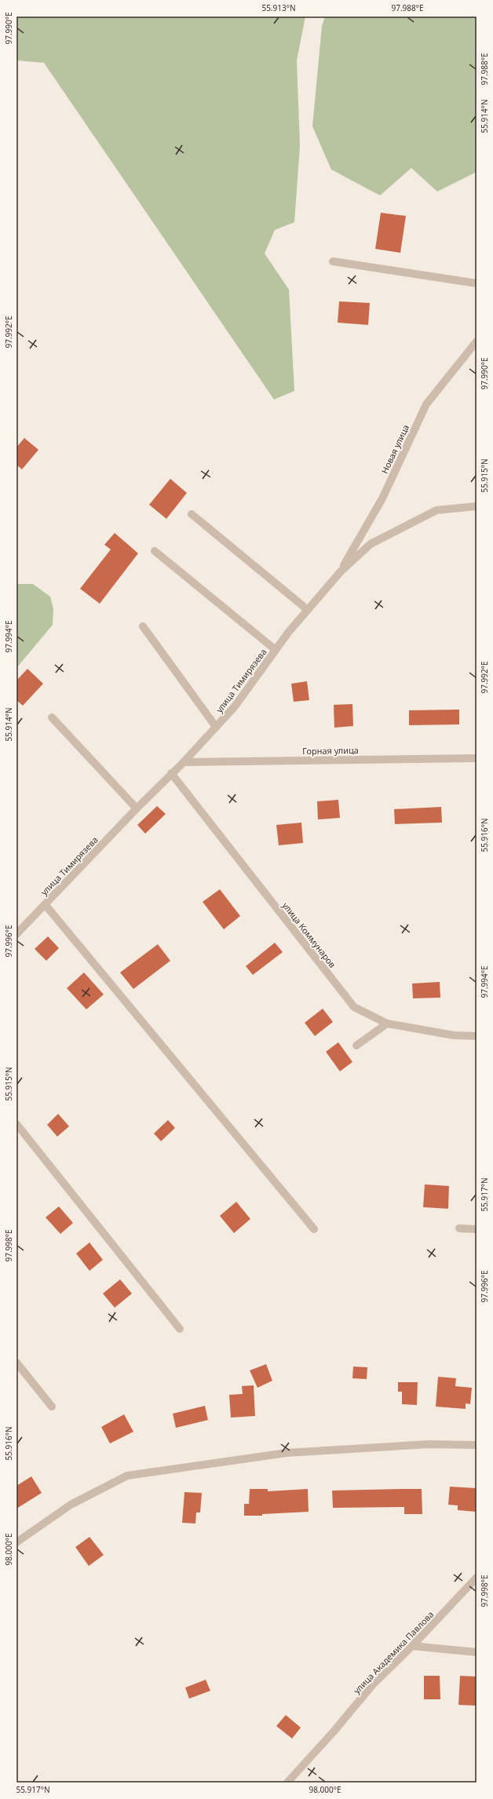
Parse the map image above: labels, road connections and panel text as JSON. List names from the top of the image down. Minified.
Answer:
{"streets":{"street":["Новая улица","улица Тимирязева","Горная улица","улица Коммунаров","улица Академика Павлова"]},"crossings":[["Новая улица","улица Тимирязева"],["улица Тимирязева","Горная улица"],["улица Тимирязева","улица Коммунаров"]],"coordinates":["55.913°N","97.988°E","97.990°E","55.914°N","97.992°E","55.915°N","97.994°E","55.916°N","97.996°E","55.917°N","97.998°E","98.000°E"]}
